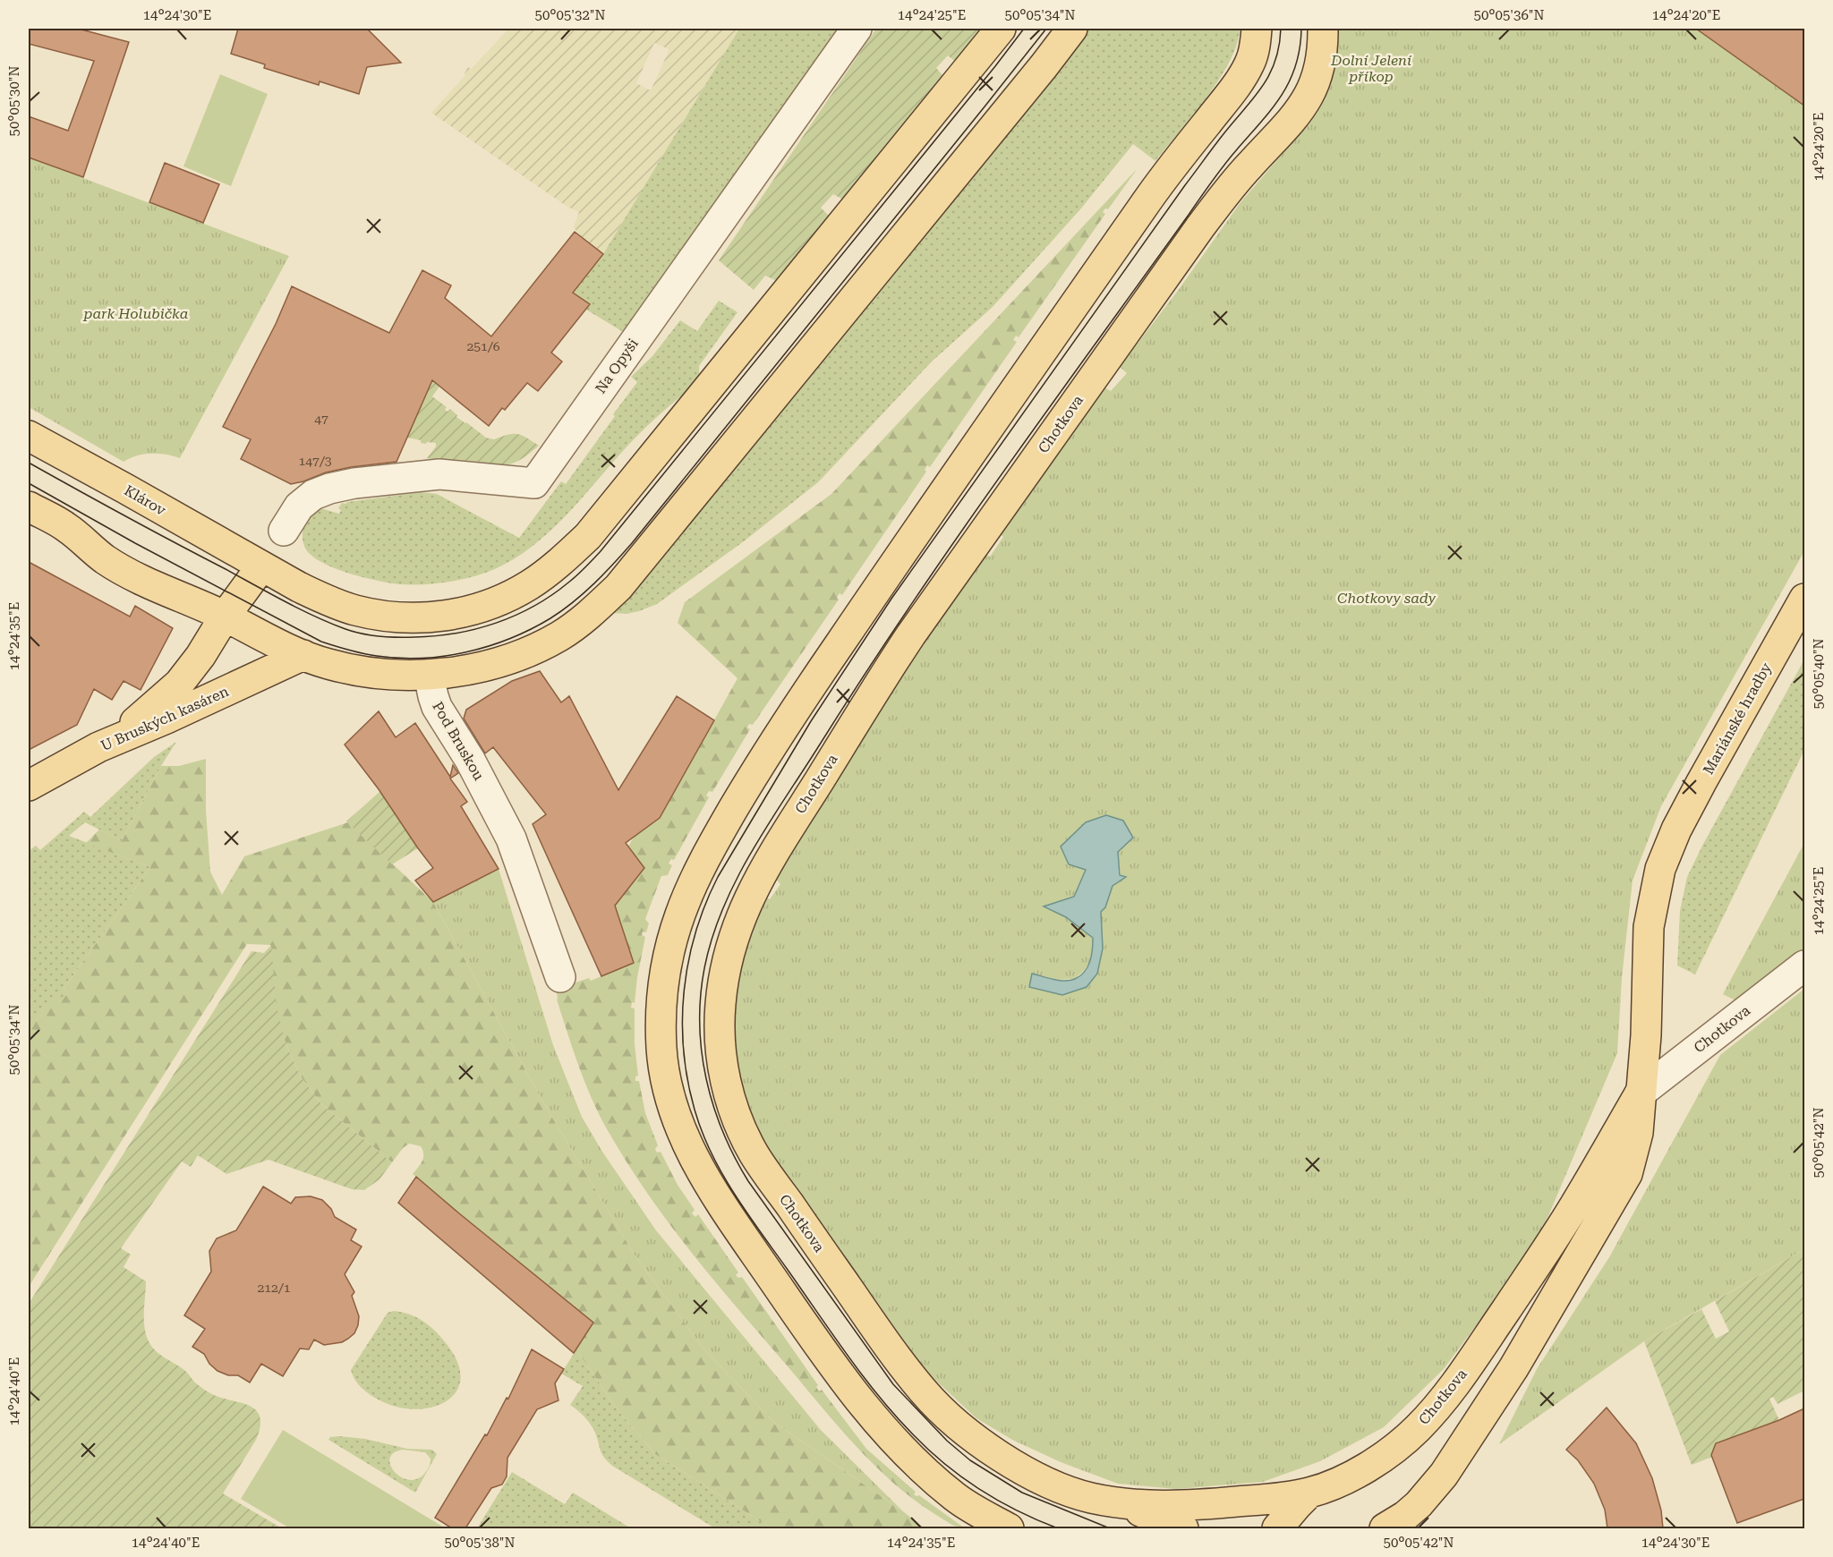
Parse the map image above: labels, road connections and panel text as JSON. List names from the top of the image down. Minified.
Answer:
{"streets":{"main road":["Chotkova","Klárov","U Bruských kasáren","Mariánské hradby"],"street":["Na Opyši","Pod Bruskou"]},"crossings":[["Chotkova","Mariánské hradby"]],"parks":["Dolní Jelení příkop","park Holubička","Chotkovy sady"],"house_numbers":["251/6","47","147/3","212/1"],"coordinates":["14°24'30\"E","50°05'32\"N","14°24'25\"E","50°05'34\"N","50°05'36\"N","14°24'20\"E","50°05'30\"N","14°24'35\"E","50°05'40\"N","50°05'42\"N","14°24'40\"E","50°05'38\"N"]}
